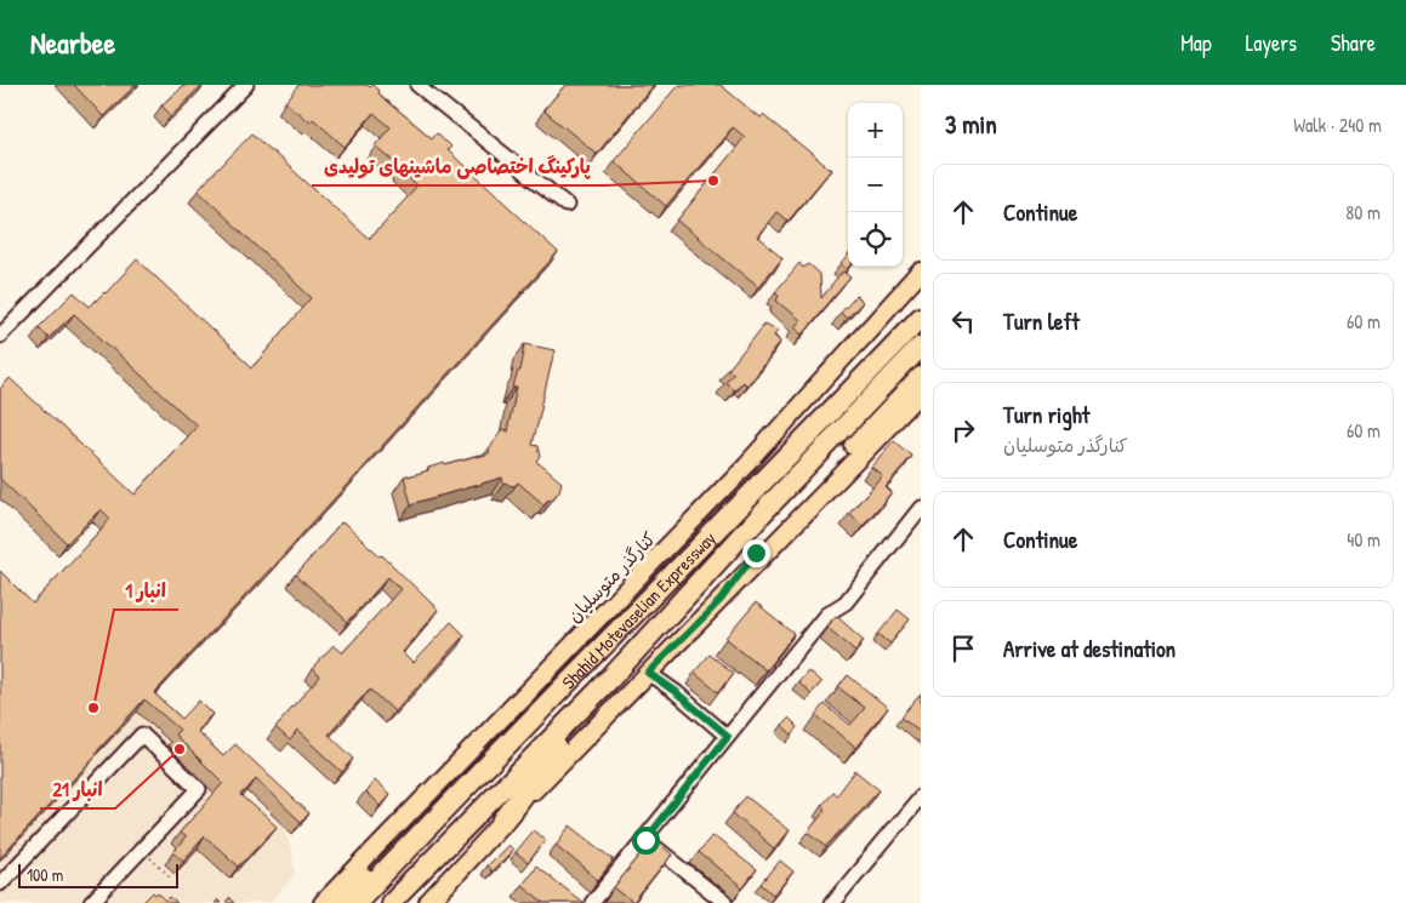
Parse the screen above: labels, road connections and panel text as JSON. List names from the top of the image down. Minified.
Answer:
{"streets":{"highway":["Shahid Motevaselian Expressway"],"main road":["کنارگذر متوسلیان"]},"places":["پارکینگ اختصاصی ماشینهای تولیدی","انبار 1","انبار 21"],"scale_bar":"100 m","page":{"header":"Nearbee","nav":["Map","Layers","Share"],"heading":["3 min","Walk · 240 m"],"map_buttons":["+","−"],"list":[["Continue","80 m"],["Turn left","60 m"],["Turn right","کنارگذر متوسلیان","60 m"],["Continue","40 m"],"Arrive at destination"],"scale":"100 m"}}
